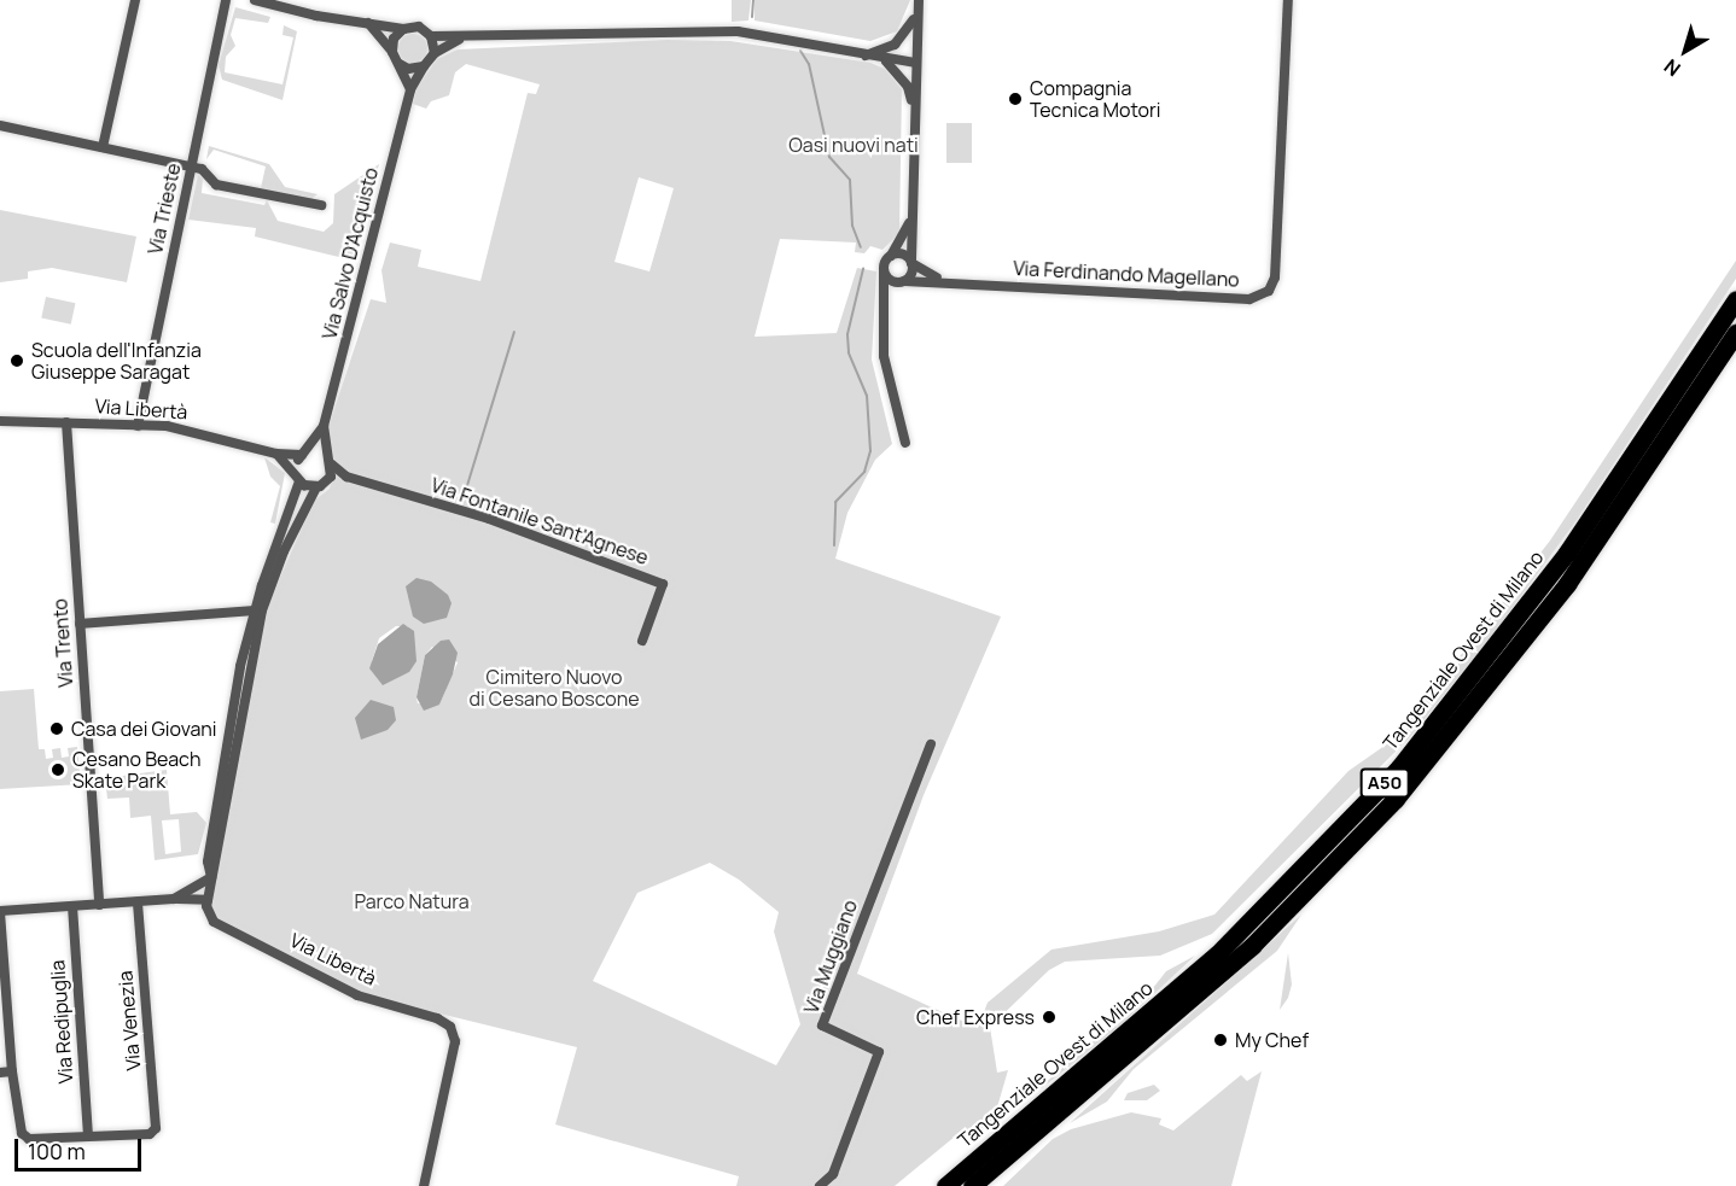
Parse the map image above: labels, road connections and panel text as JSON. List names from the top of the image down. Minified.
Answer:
{"streets":{"highway":["Tangenziale Ovest di Milano","A50"],"street":["Via Trieste","Via Salvo D'Acquisto","Via Ferdinando Magellano","Via Libertà","Via Fontanile Sant'Agnese","Via Trento","Via Muggiano","Via Venezia","Via Redipuglia"]},"crossings":[["Via Trieste","Via Libertà"],["Via Libertà","Via Trento"],["Via Venezia","Via Redipuglia"]],"parks":["Oasi nuovi nati","Cimitero Nuovo di Cesano Boscone","Parco Natura"],"places":["Compagnia Tecnica Motori","Scuola dell'Infanzia Giuseppe Saragat","Casa dei Giovani","Cesano Beach Skate Park","Chef Express","My Chef"],"scale_bar":"100 m","north":"bottom left"}
